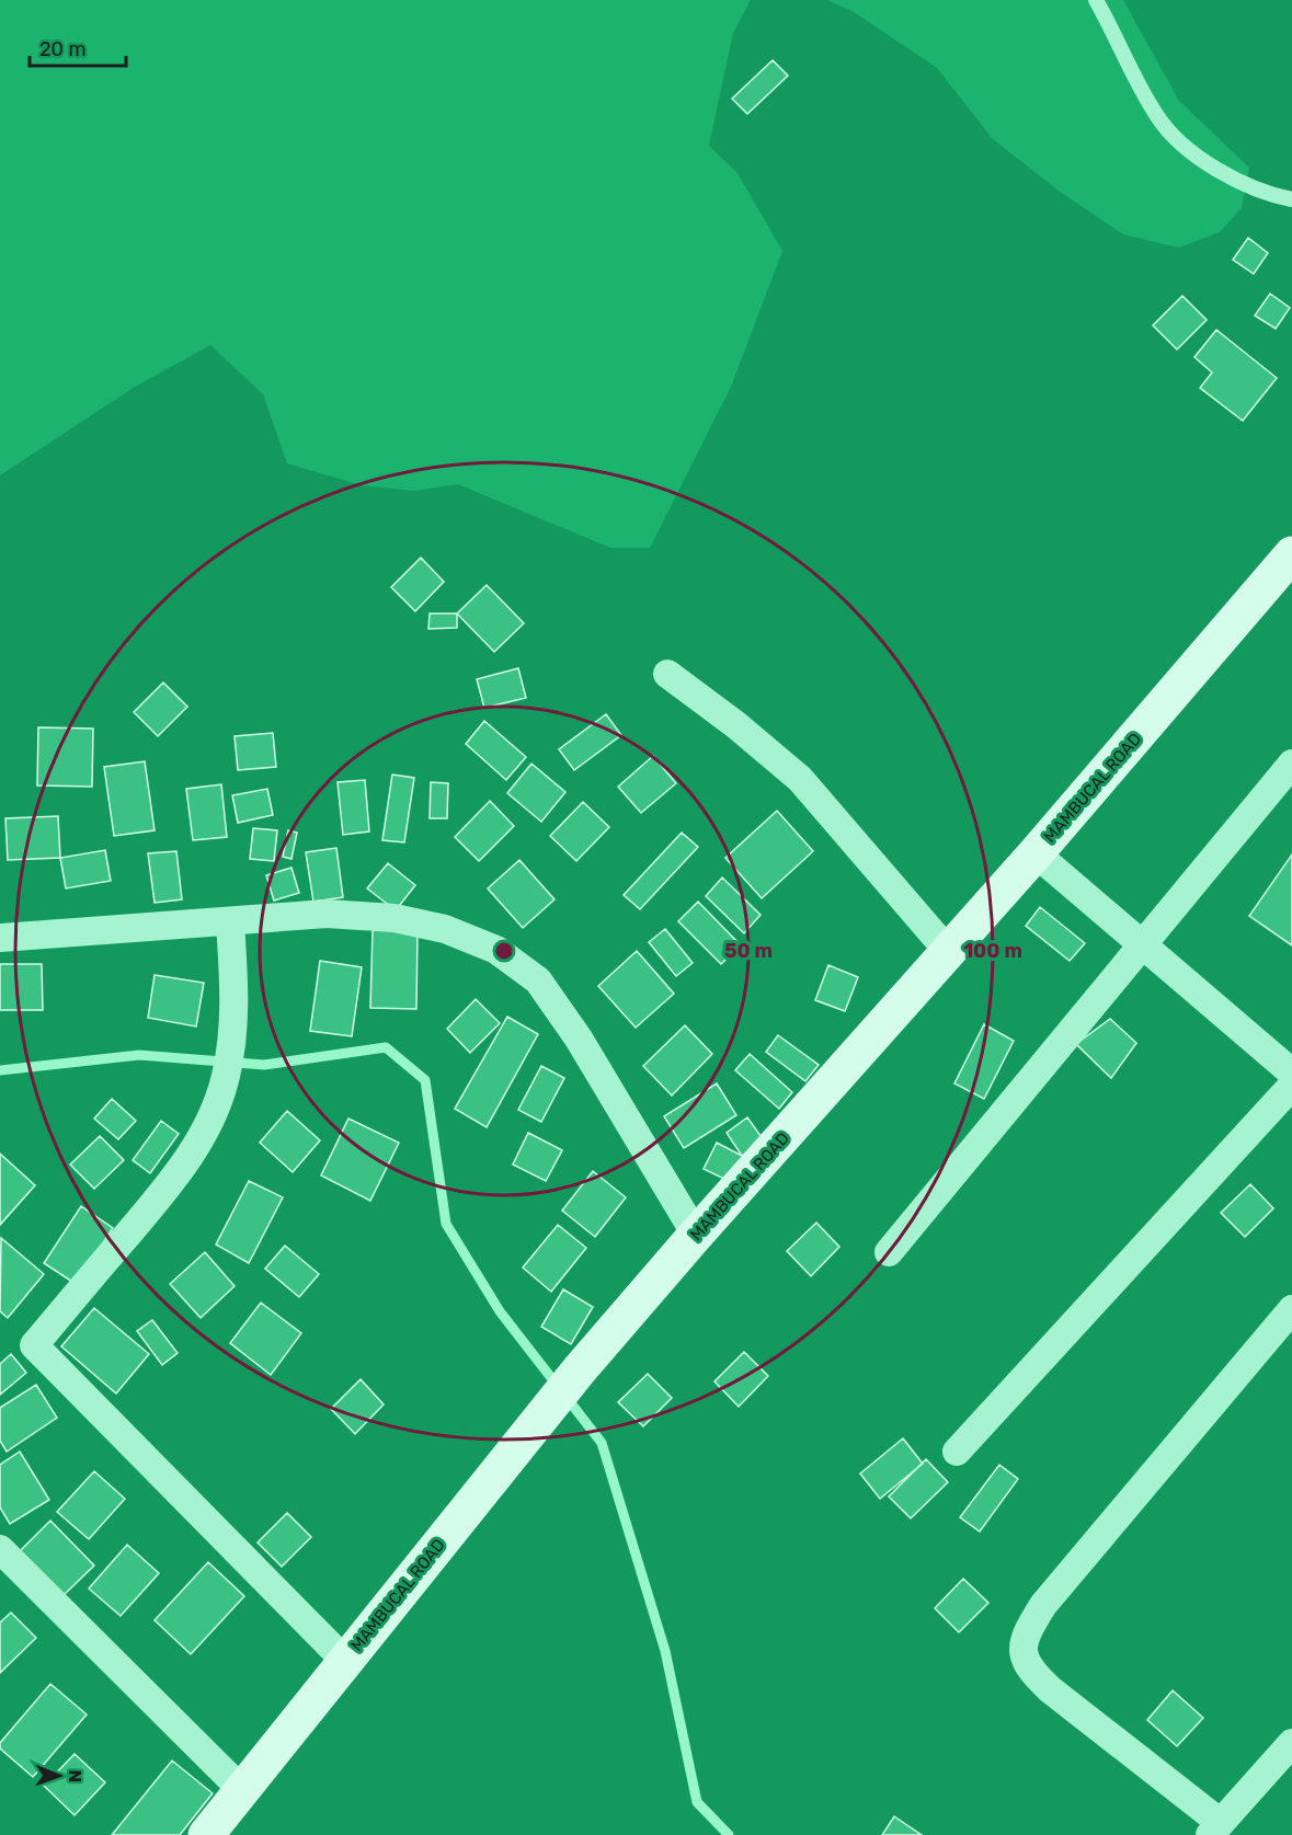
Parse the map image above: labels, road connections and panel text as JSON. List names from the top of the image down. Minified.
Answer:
{"streets":{"main road":["MAMBUCAL ROAD"]},"scale_bar":"20 m","north":"right","rings":["50 m","100 m"]}
